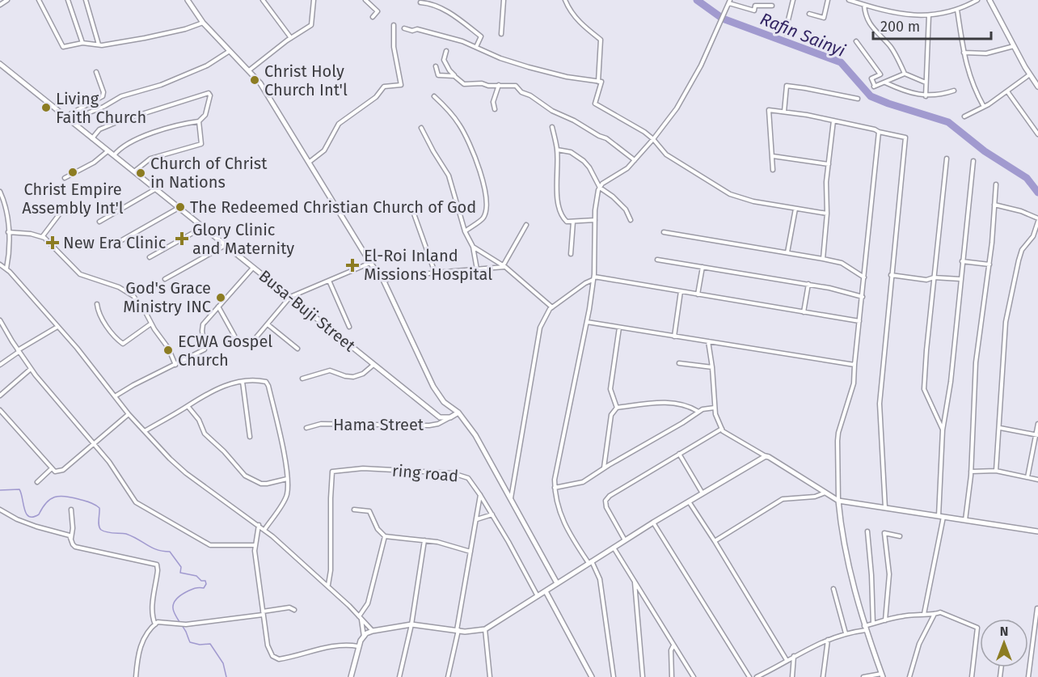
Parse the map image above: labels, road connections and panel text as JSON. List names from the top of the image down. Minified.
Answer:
{"streets":{"street":["Busa-Buji Street","Hama Street","ring road"]},"crossings":[["Busa-Buji Street","Hama Street"]],"water":["Rafin Sainyi"],"places":{"other":["Christ Holy Church Int'l","Living Faith Church","Christ Empire Assembly Int'l","Church of Christ in Nations","The Redeemed Christian Church of God","God's Grace Ministry INC","ECWA Gospel Church"],"health":["Glory Clinic and Maternity","New Era Clinic","El-Roi Inland Missions Hospital"]},"scale_bar":"200 m","north":"top"}
